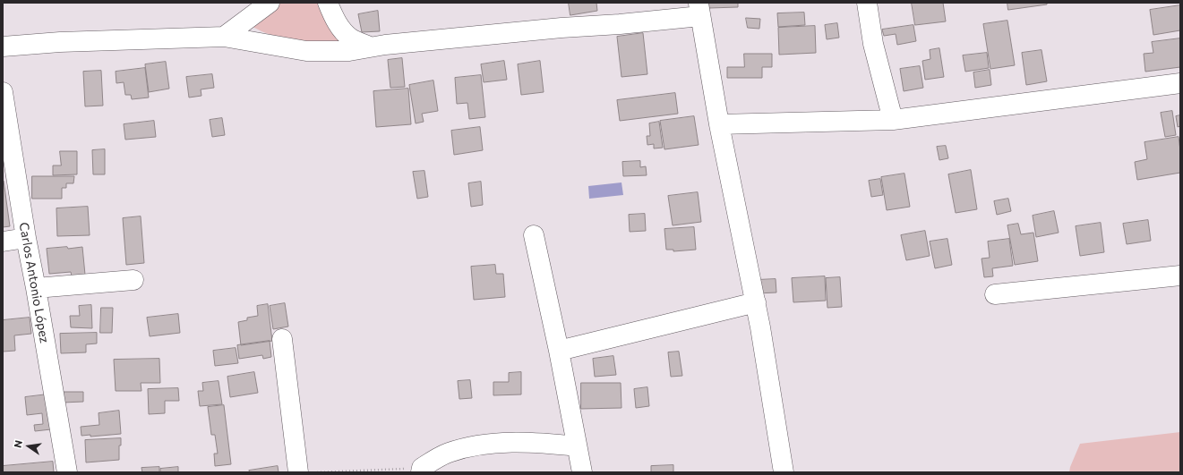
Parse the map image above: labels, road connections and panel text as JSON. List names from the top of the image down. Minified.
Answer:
{"streets":{"street":["Carlos Antonio López"]},"north":"left"}
